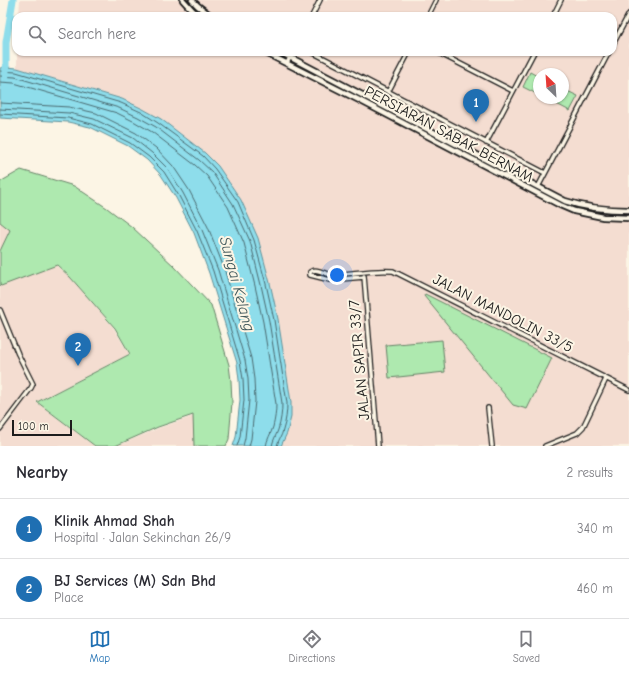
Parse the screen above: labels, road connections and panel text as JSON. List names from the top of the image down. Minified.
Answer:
{"streets":{"street":["PERSIARAN SABAK BERNAM","JALAN MANDOLIN 33/5","JALAN SAPIR 33/7"]},"crossings":[["JALAN MANDOLIN 33/5","JALAN SAPIR 33/7"]],"water":["Sungai Kelang"],"scale_bar":"100 m","north":"top left","page":{"search":"Search here","pins":["1","2"],"scale":"100 m","heading":["Nearby","2 results"],"list":[{"mark":"1","name":"Klinik Ahmad Shah","note":"Hospital · Jalan Sekinchan 26/9","value":"340 m"},{"mark":"2","name":"BJ Services (M) Sdn Bhd","note":"Place","value":"460 m"}],"nav":["Map","Directions","Saved"]}}
